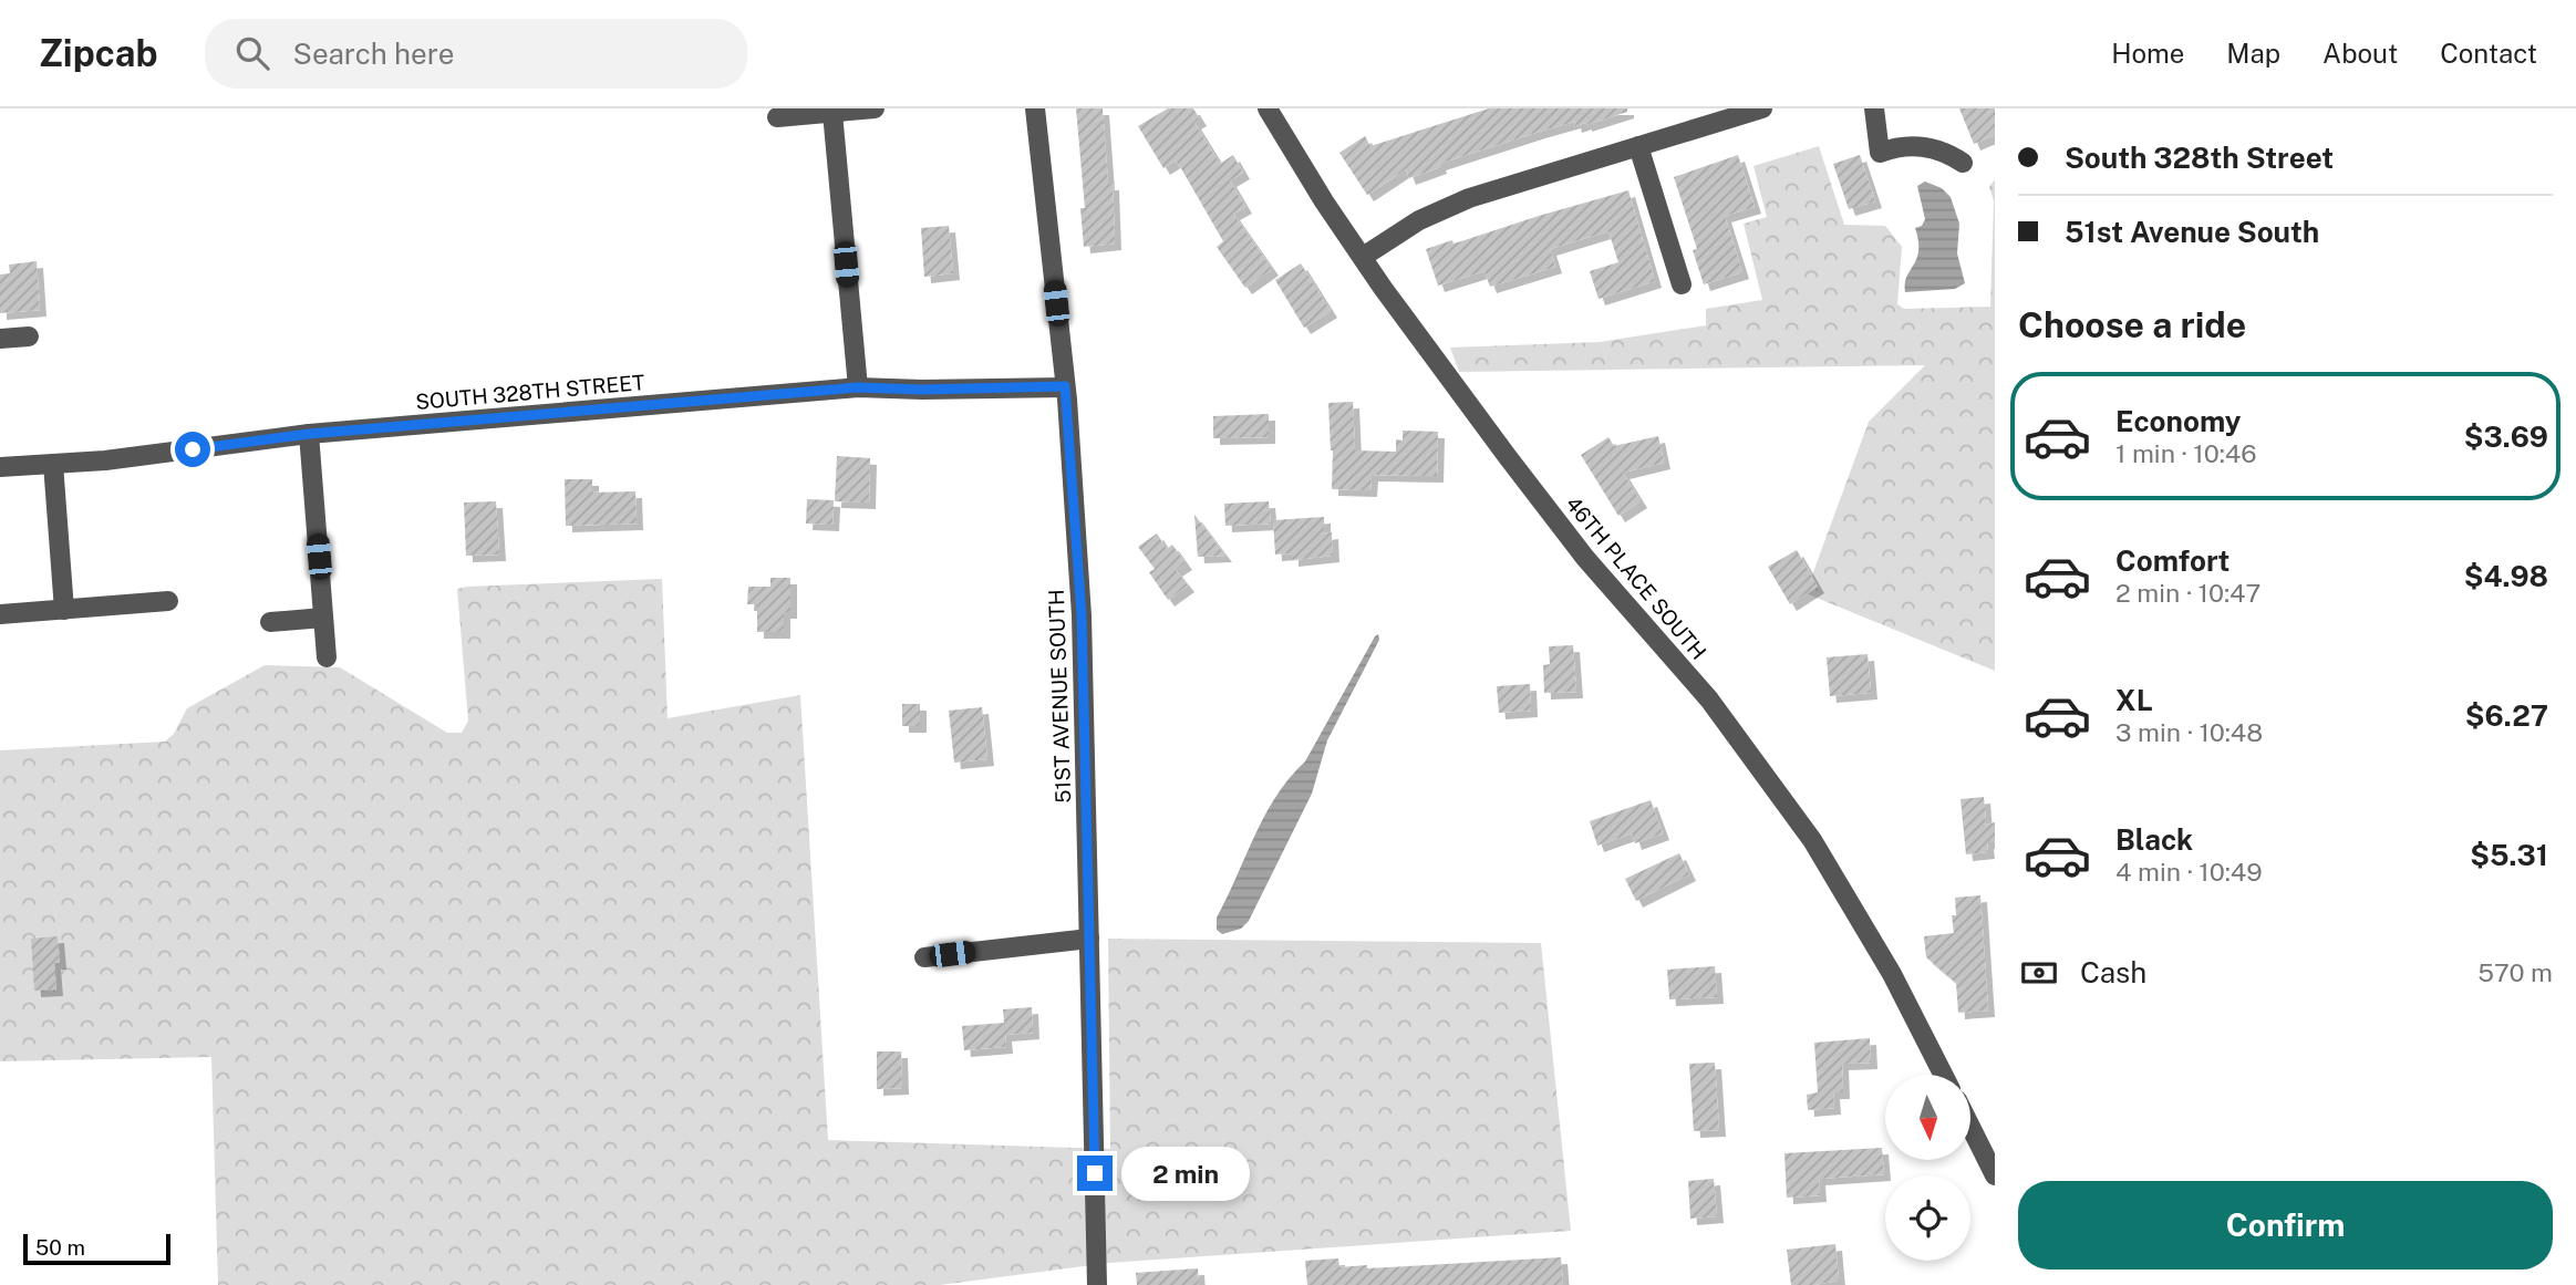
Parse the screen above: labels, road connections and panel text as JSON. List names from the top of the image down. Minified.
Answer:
{"streets":{"street":["SOUTH 328TH STREET","46TH PLACE SOUTH","51ST AVENUE SOUTH"]},"crossings":[["SOUTH 328TH STREET","51ST AVENUE SOUTH"]],"scale_bar":"50 m","north":"bottom","page":{"header":"Zipcab","search":"Search here","nav":["Home","Map","About","Contact"],"banner":["South 328th Street","51st Avenue South"],"heading":"Choose a ride","list":[{"name":"Economy","note":"1 min · 10:46","value":"$3.69"},{"name":"Comfort","note":"2 min · 10:47","value":"$4.98"},{"name":"XL","note":"3 min · 10:48","value":"$6.27"},{"name":"Black","note":"4 min · 10:49","value":"$5.31"}],"pay":["Cash","570 m"],"bubble":"2 min","buttons":"Confirm","scale":"50 m"}}
